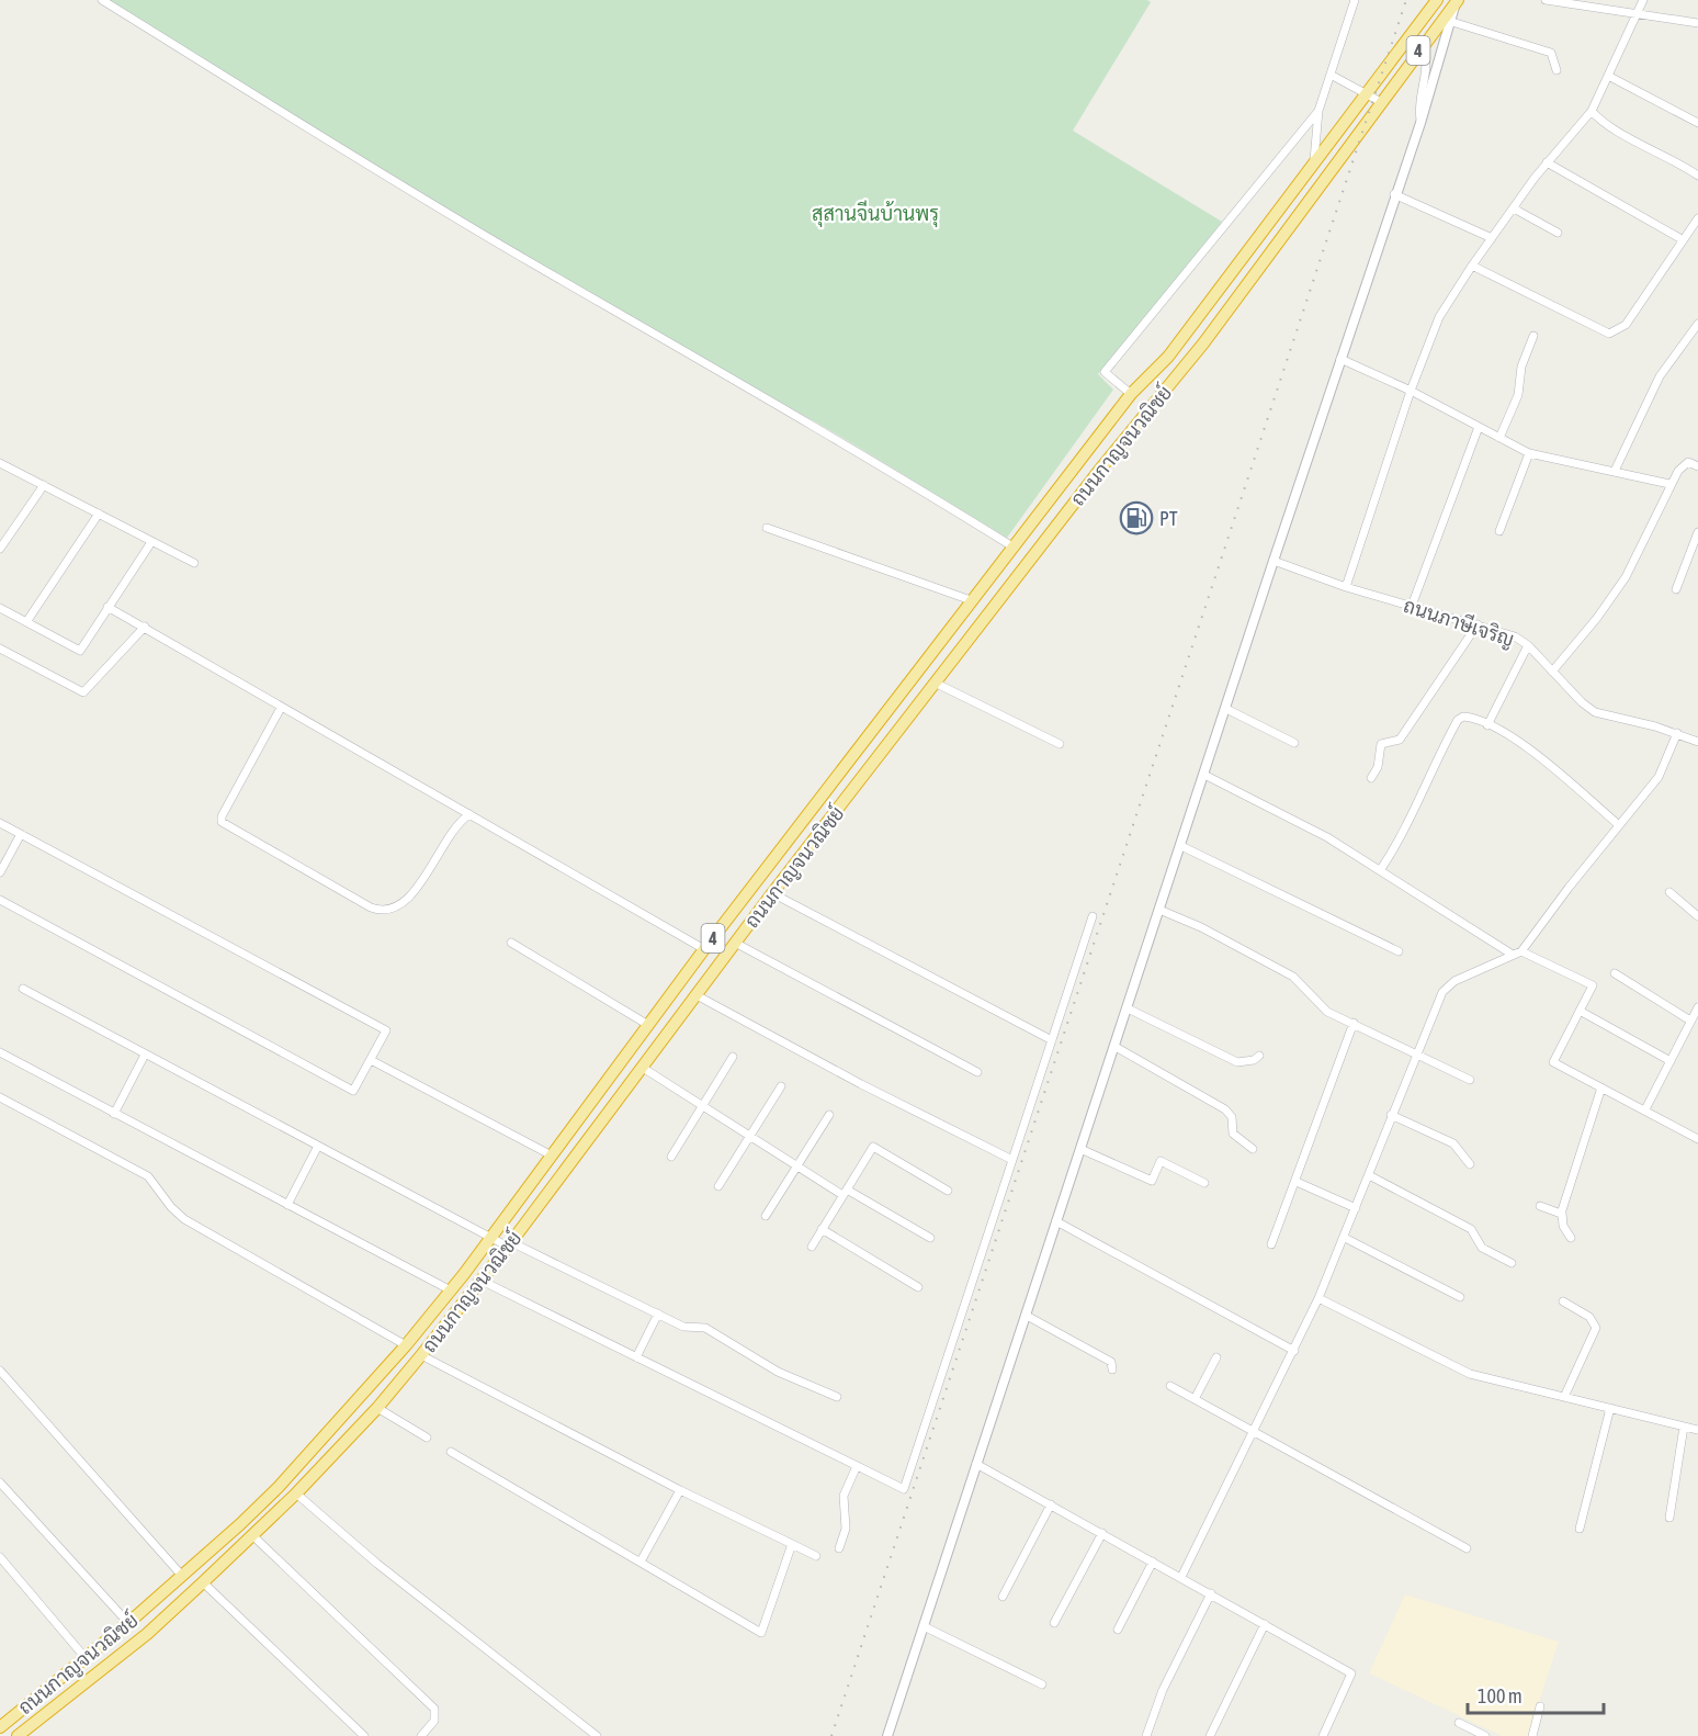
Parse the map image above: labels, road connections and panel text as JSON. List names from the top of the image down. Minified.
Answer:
{"streets":{"highway":["4","ถนนกาญจนวณิชย์"],"street":["ถนนภาษีเจริญ"]},"parks":["สุสานจีนบ้านพรุ"],"places":{"fuel station":["PT"]},"scale_bar":"100 m"}
